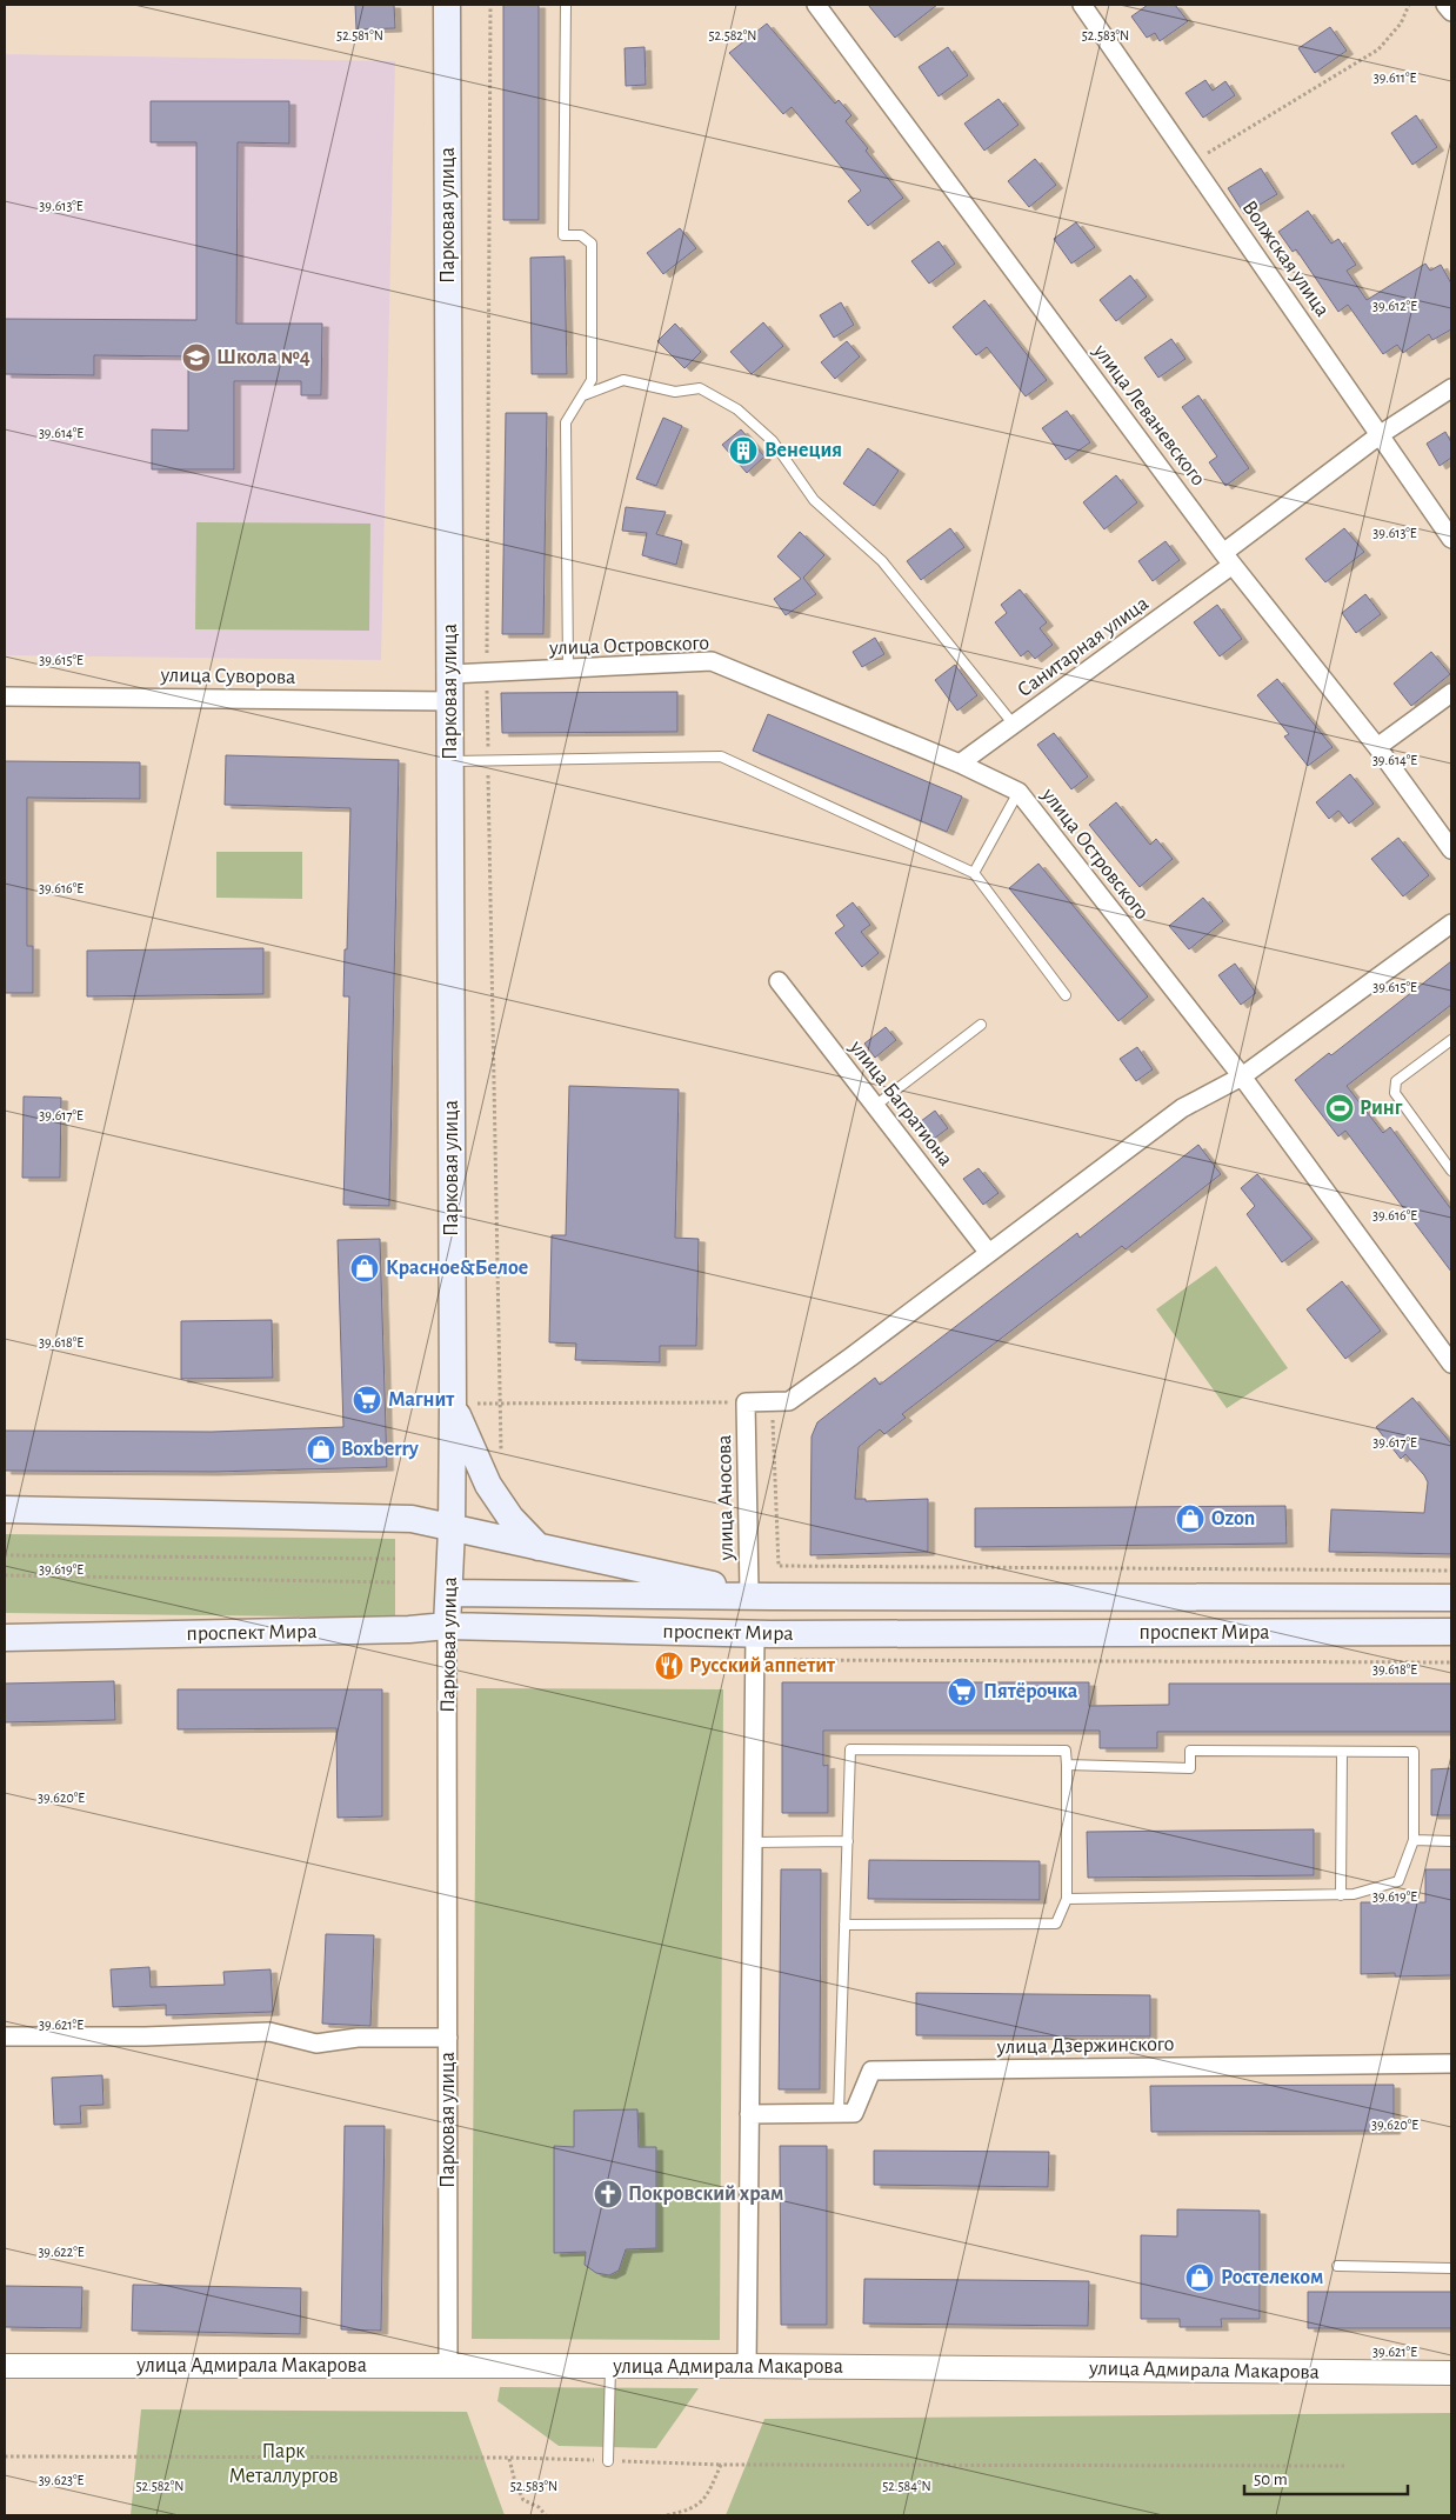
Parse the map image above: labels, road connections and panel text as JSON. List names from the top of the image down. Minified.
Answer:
{"streets":{"main road":["Парковая улица","проспект Мира"],"street":["Волжская улица","улица Леваневского","улица Островского","Санитарная улица","улица Суворова","улица Багратиона","улица Аносова","улица Дзержинского","улица Адмирала Макарова"]},"crossings":[["Парковая улица","улица Островского"],["Парковая улица","улица Суворова"],["Парковая улица","проспект Мира"],["Парковая улица","улица Адмирала Макарова"],["Волжская улица","Санитарная улица"],["улица Леваневского","Санитарная улица"],["улица Островского","Санитарная улица"],["улица Аносова","проспект Мира"]],"parks":["Парк Металлургов"],"places":{"school or university":["Школа №4"],"building":["Венеция"],"sports":["Ринг"],"shop":["Красное&Белое","Boxberry","Ozon","Ростелеком"],"supermarket":["Магнит","Пятёрочка"],"restaurant":["Русский аппетит"],"church":["Покровский храм"]},"scale_bar":"50 m","coordinates":["52.581°N","52.582°N","52.583°N","39.611°E","39.613°E","39.612°E","39.614°E","39.615°E","39.616°E","39.617°E","39.618°E","39.619°E","39.620°E","39.621°E","39.622°E","39.623°E","52.584°N"]}
